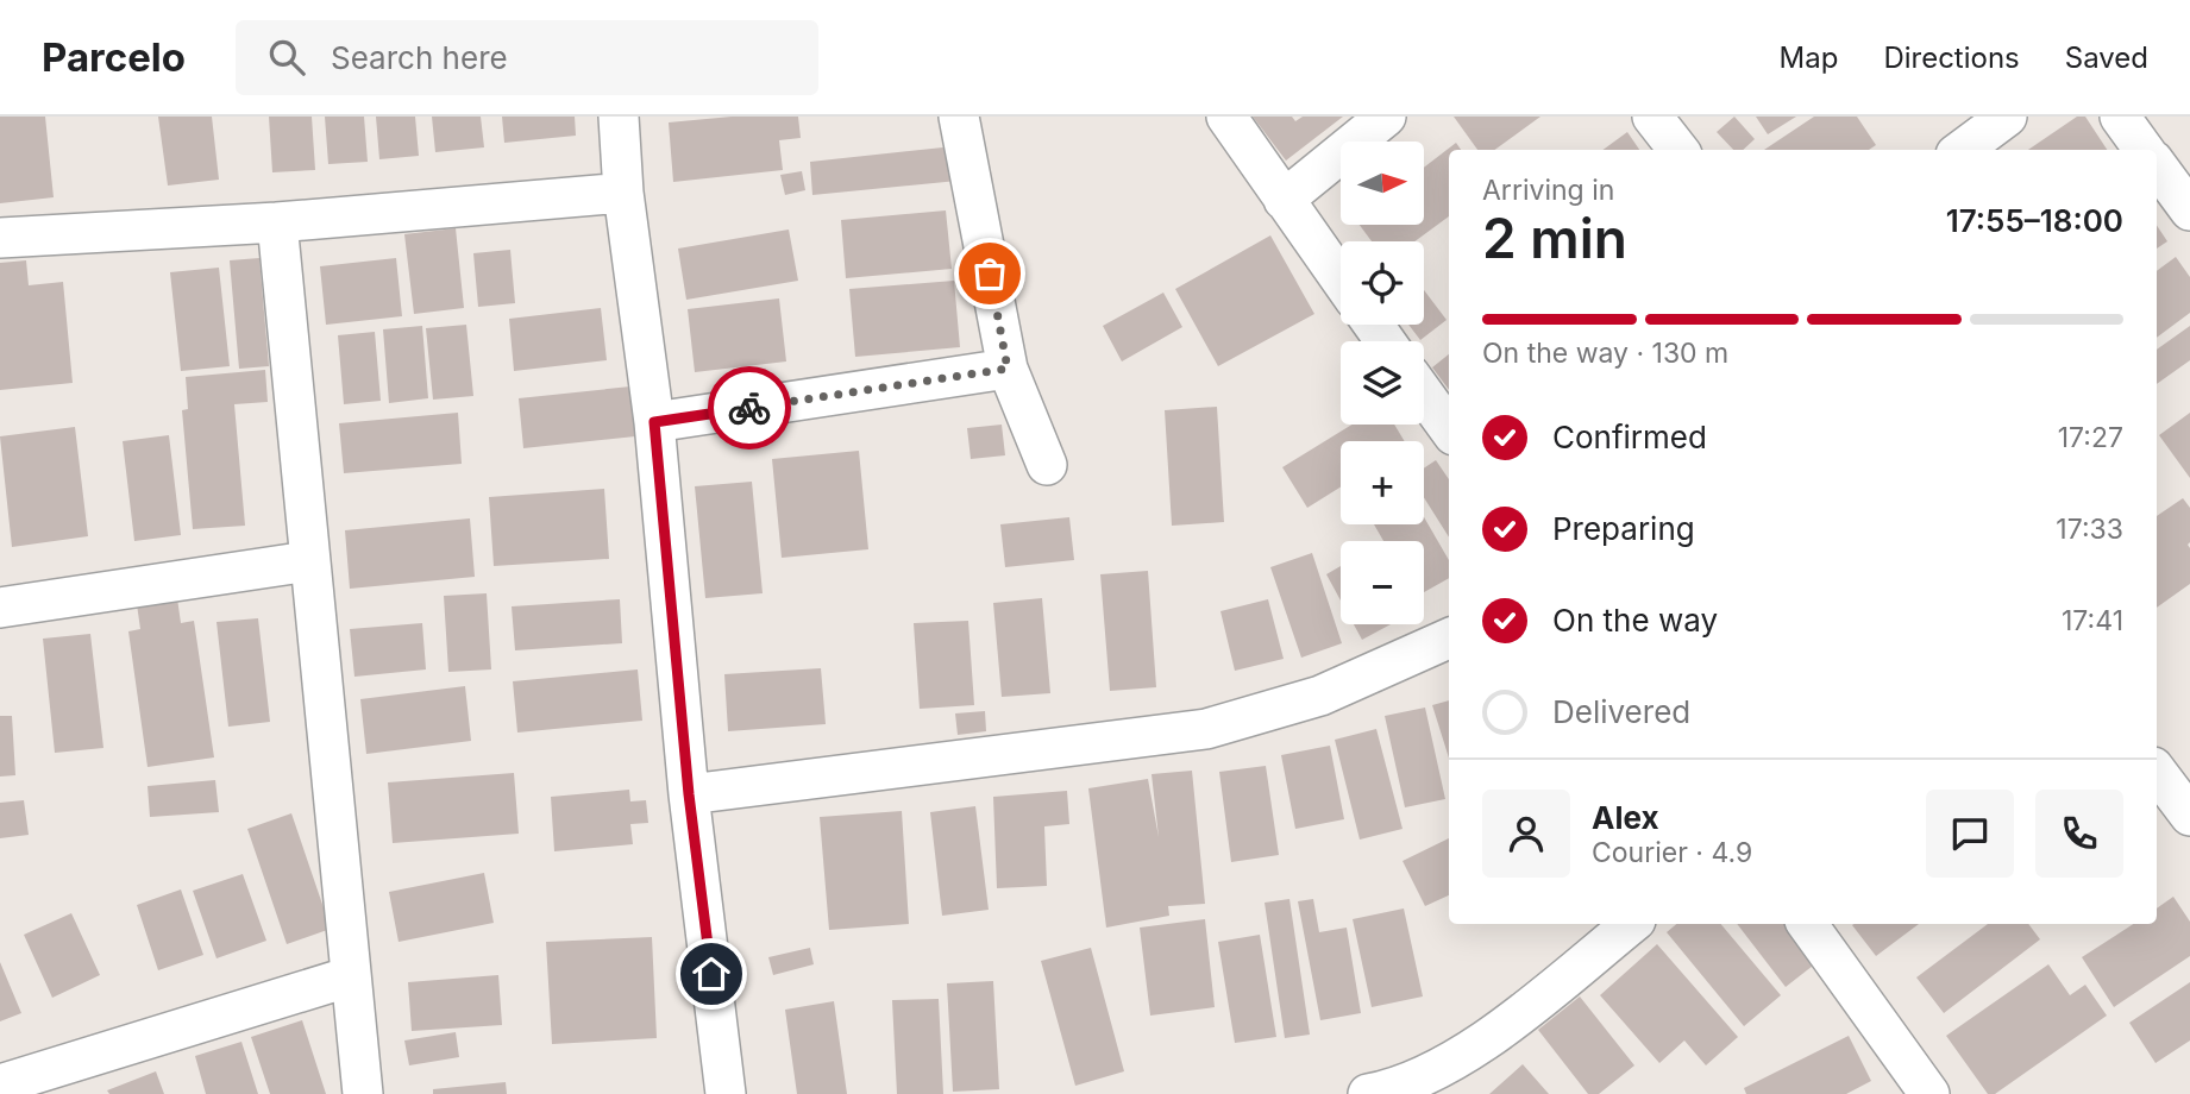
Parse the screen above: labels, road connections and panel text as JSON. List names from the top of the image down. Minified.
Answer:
{"north":"right","page":{"header":"Parcelo","search":"Search here","nav":["Map","Directions","Saved"],"map_buttons":["+","−"],"heading":["2 min","Arriving in","17:55–18:00"],"panel":["Alex","Courier · 4.9"],"bar":"On the way · 130 m","list":[["Confirmed","17:27"],["Preparing","17:33"],["On the way","17:41"],"Delivered"]}}
